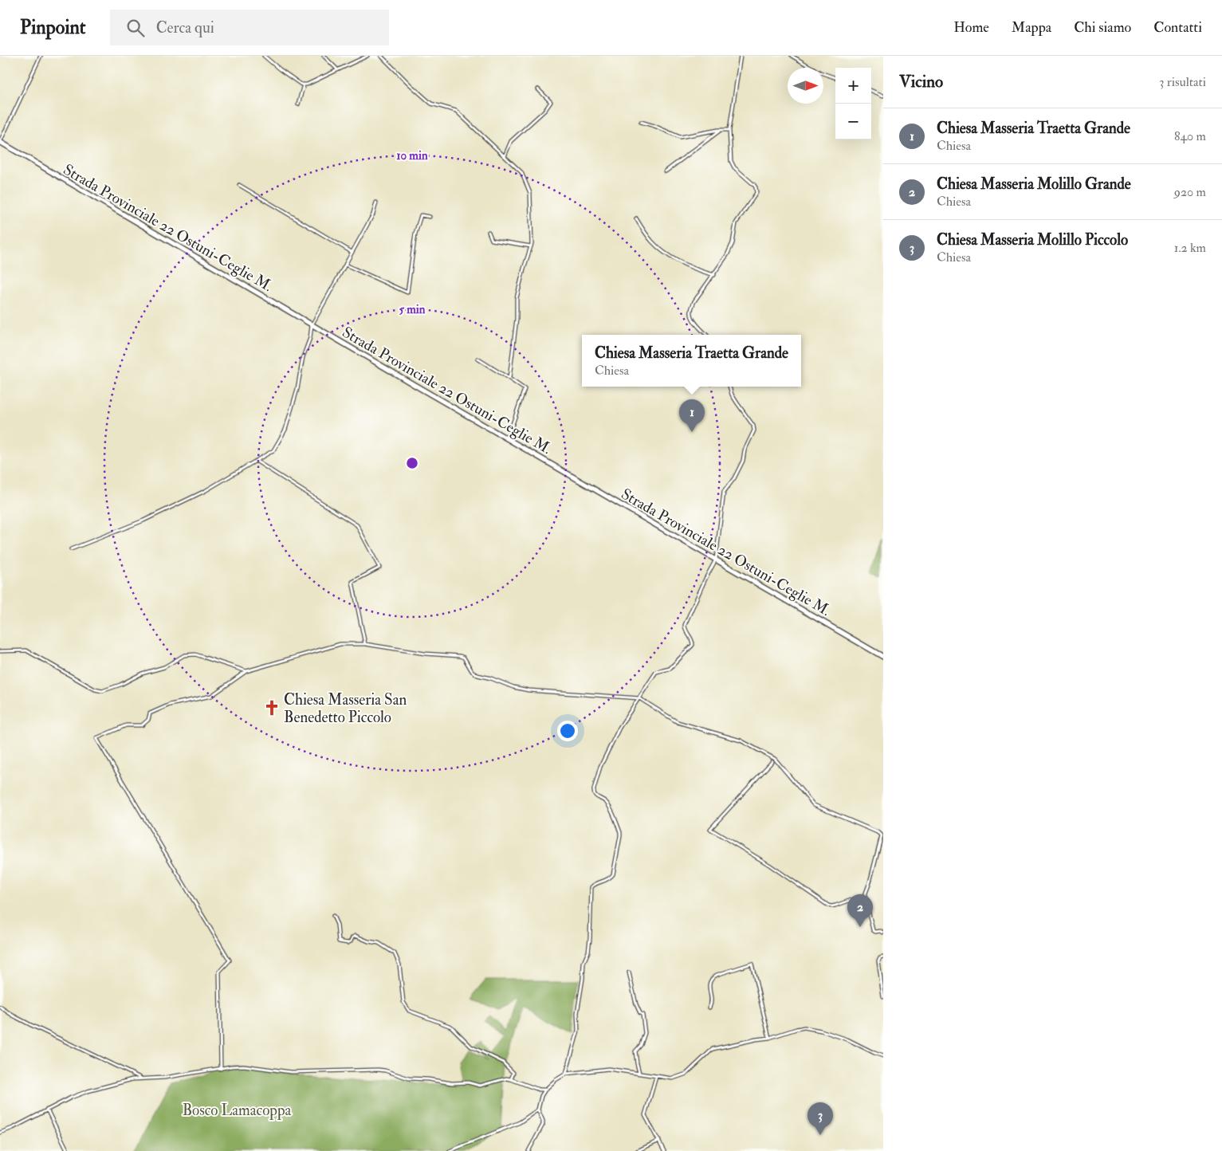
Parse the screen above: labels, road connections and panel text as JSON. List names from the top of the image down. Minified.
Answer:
{"streets":{"main road":["Strada Provinciale 22 Ostuni-Ceglie M."]},"parks":["Bosco Lamacoppa"],"places":{"church":["Chiesa Masseria San Benedetto Piccolo"]},"north":"right","page":{"header":"Pinpoint","search":"Cerca qui","nav":["Home","Mappa","Chi siamo","Contatti"],"heading":["Vicino","3 risultati"],"map_buttons":["+","−"],"list":[{"mark":"1","name":"Chiesa Masseria Traetta Grande","note":"Chiesa","value":"840 m"},{"mark":"2","name":"Chiesa Masseria Molillo Grande","note":"Chiesa","value":"920 m"},{"mark":"3","name":"Chiesa Masseria Molillo Piccolo","note":"Chiesa","value":"1.2 km"}],"popup":["Chiesa Masseria Traetta Grande","Chiesa"],"pins":["1","2","3"]},"rings":["10 min","5 min"]}
